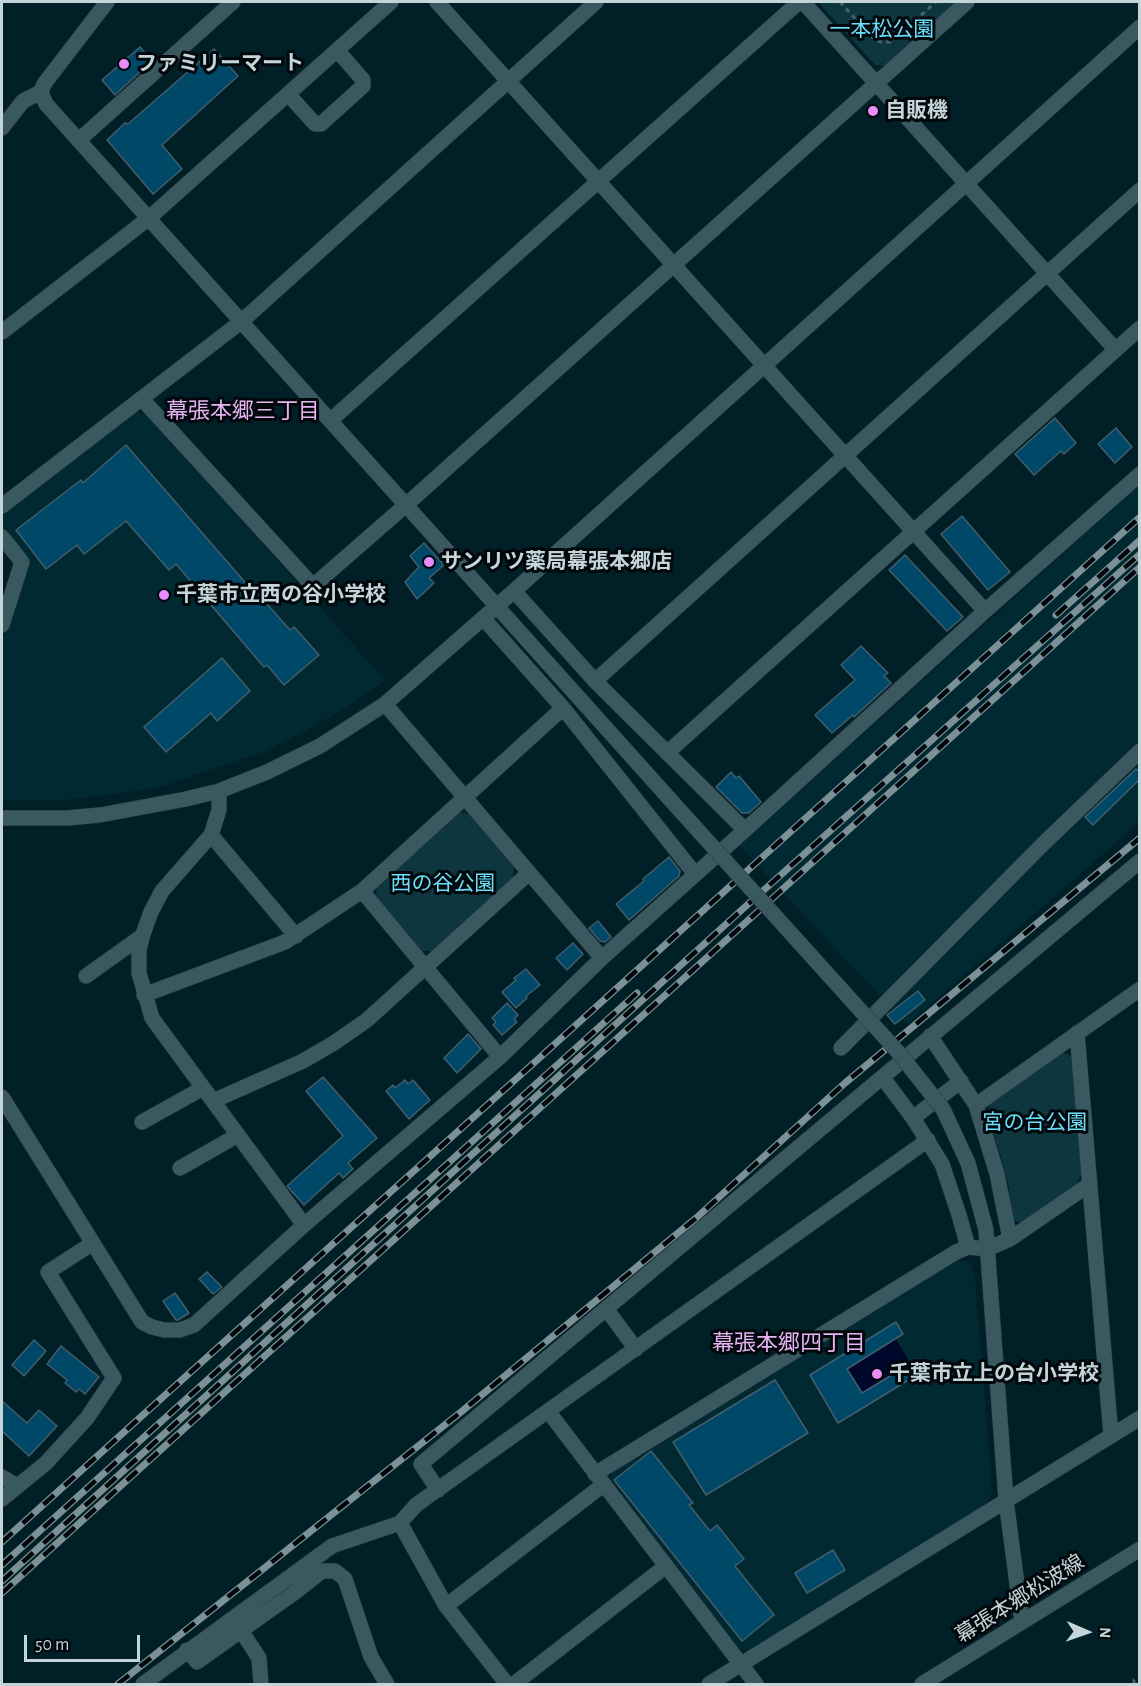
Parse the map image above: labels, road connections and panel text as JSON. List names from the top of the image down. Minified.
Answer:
{"streets":{"street":["幕張本郷松波線"]},"districts":["幕張本郷三丁目","幕張本郷四丁目"],"parks":["一本松公園","西の谷公園","宮の台公園"],"places":["ファミリーマート","自販機","サンリツ薬局幕張本郷店","千葉市立西の谷小学校","千葉市立上の台小学校"],"scale_bar":"50 m","north":"right"}
